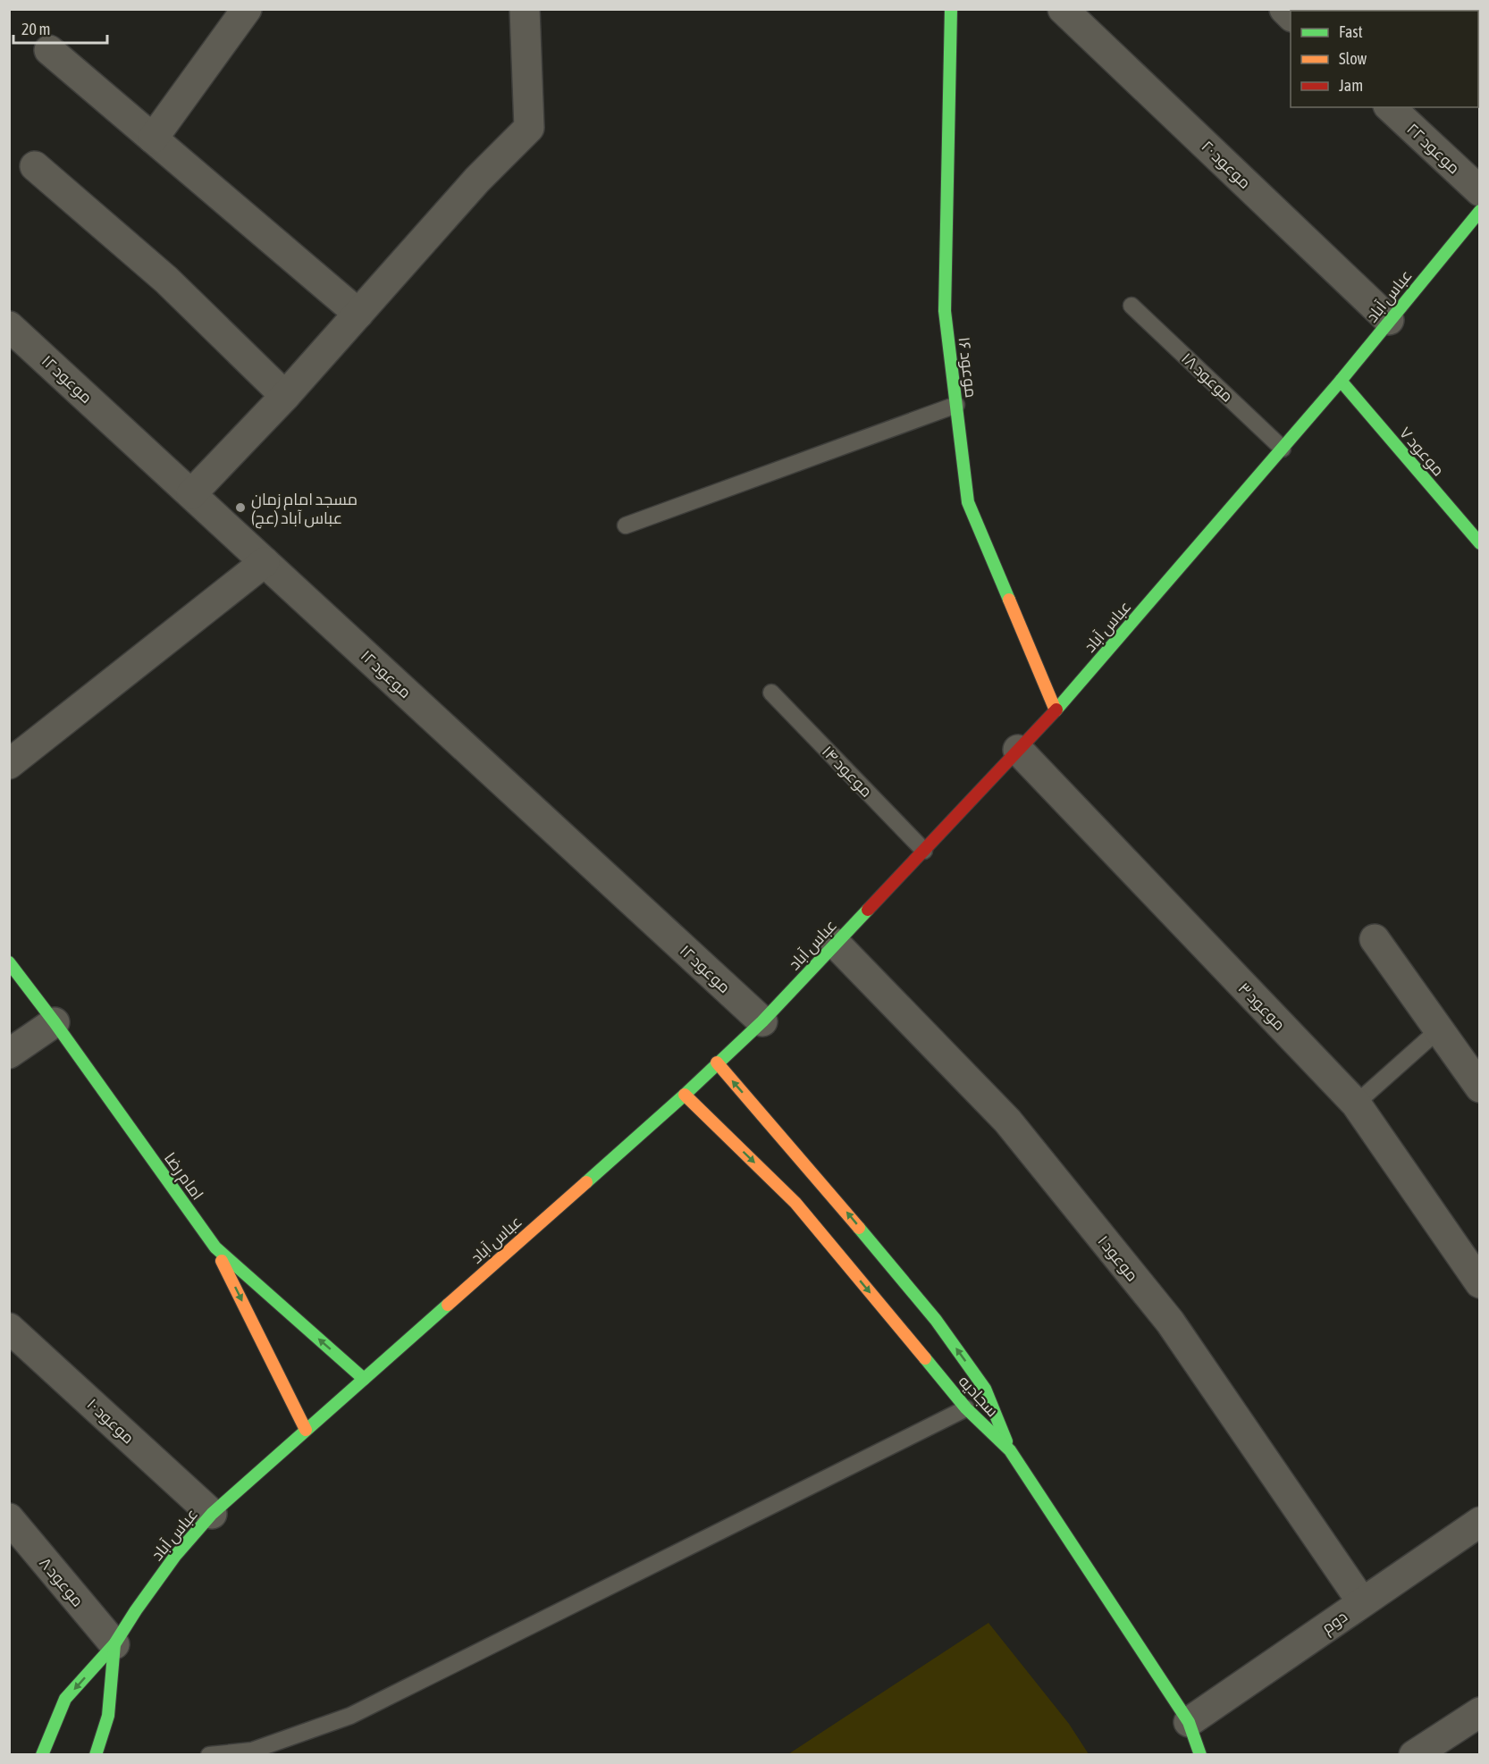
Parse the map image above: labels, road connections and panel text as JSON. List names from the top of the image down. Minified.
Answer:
{"streets":{"street":["موعود ۲۲","موعود ۲۰","عباس آباد","موعود ۱۶","موعود ۱۲","موعود ۷","موعود ۳","امام رضا","موعود ۱","سجادیه","موعود ۱۰","موعود ۸","دوم"],"lane":["موعود ۱۸","موعود ۱۴"]},"crossings":[["موعود ۲۰","عباس آباد"],["عباس آباد","موعود ۱۶"],["عباس آباد","موعود ۱۸"],["عباس آباد","موعود ۱۲"],["عباس آباد","موعود ۷"],["عباس آباد","موعود ۱۴"],["عباس آباد","موعود ۳"],["عباس آباد","امام رضا"],["عباس آباد","موعود ۱"],["عباس آباد","سجادیه"],["عباس آباد","موعود ۱۰"],["عباس آباد","موعود ۸"],["موعود ۱","دوم"],["سجادیه","دوم"]],"places":["مسجد امام زمان (عج) عباس آباد"],"legend":["Fast","Slow","Jam"],"scale_bar":"20 m"}
